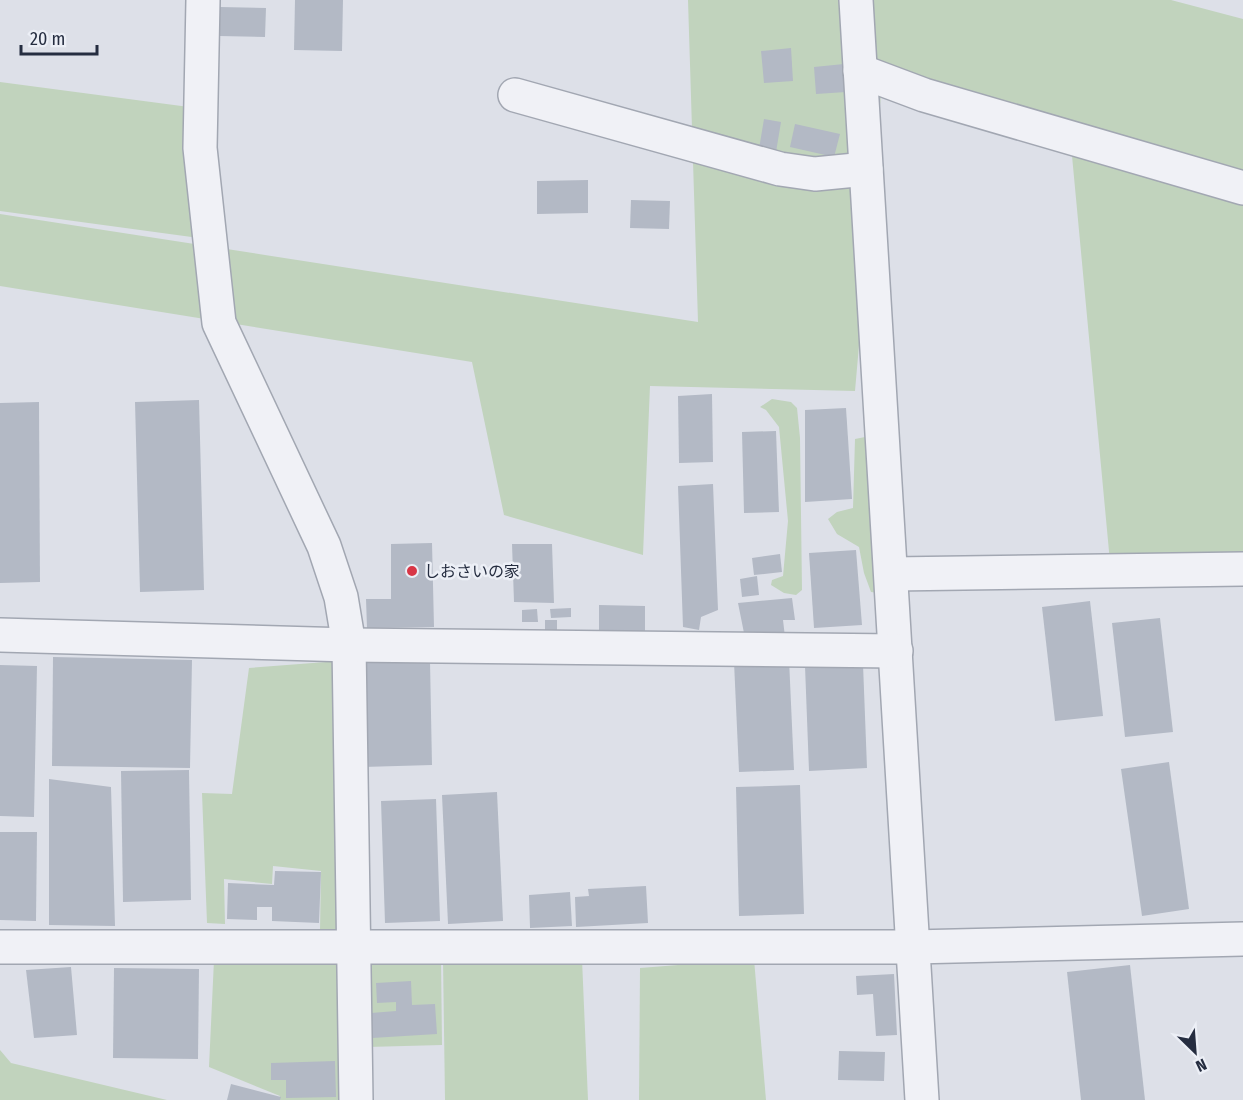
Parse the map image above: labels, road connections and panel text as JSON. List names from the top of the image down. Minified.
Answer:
{"places":["しおさいの家"],"scale_bar":"20 m","north":"bottom right"}
